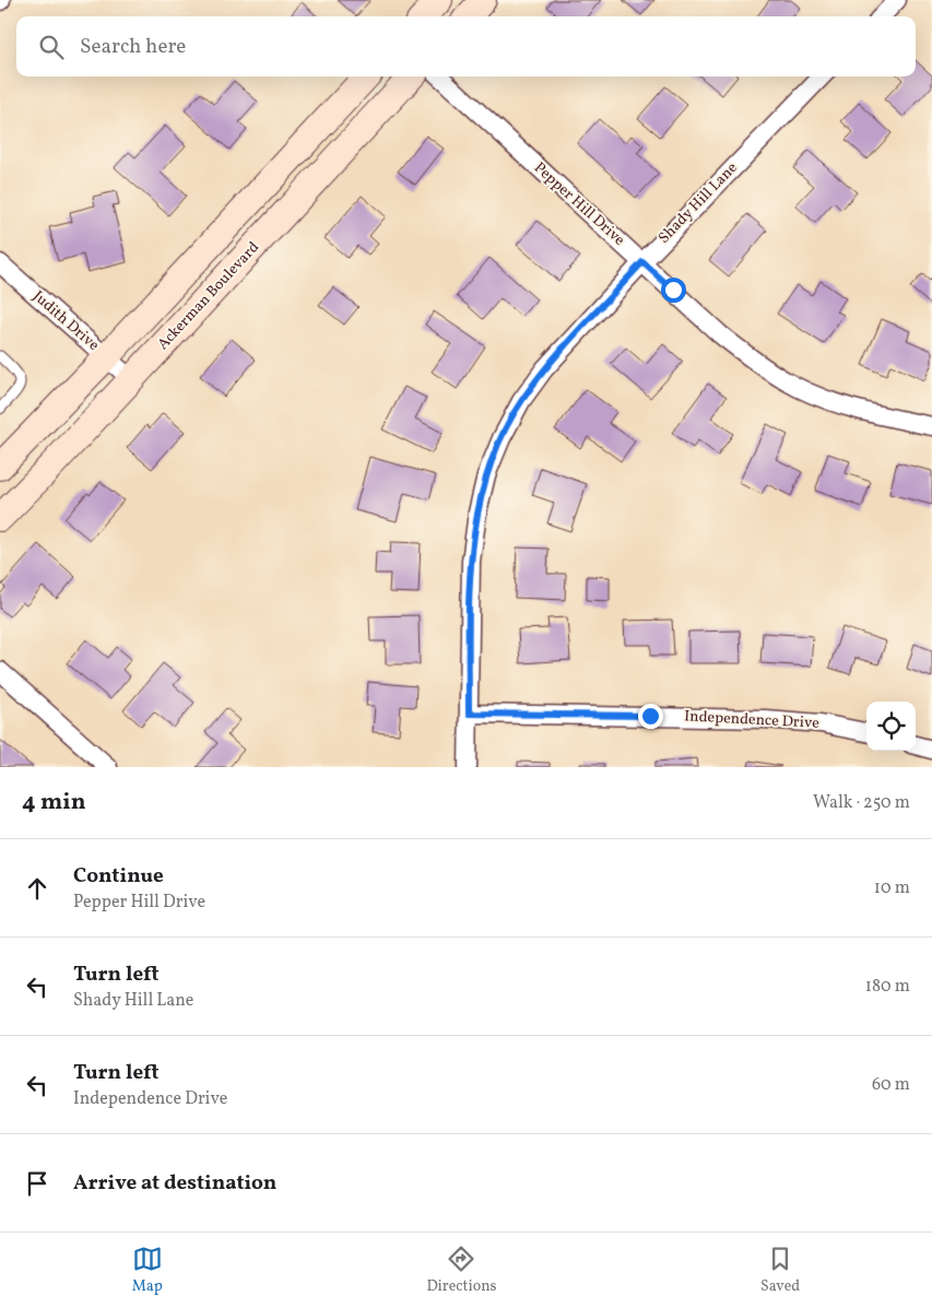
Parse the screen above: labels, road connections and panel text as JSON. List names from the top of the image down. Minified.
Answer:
{"streets":{"street":["Shady Hill Lane","Pepper Hill Drive","Ackerman Boulevard","Judith Drive","Independence Drive"]},"crossings":[["Shady Hill Lane","Pepper Hill Drive"],["Shady Hill Lane","Independence Drive"],["Ackerman Boulevard","Judith Drive"]],"page":{"search":"Search here","heading":["4 min","Walk · 250 m"],"list":[["Continue","Pepper Hill Drive","10 m"],["Turn left","Shady Hill Lane","180 m"],["Turn left","Independence Drive","60 m"],"Arrive at destination"],"nav":["Map","Directions","Saved"]}}
